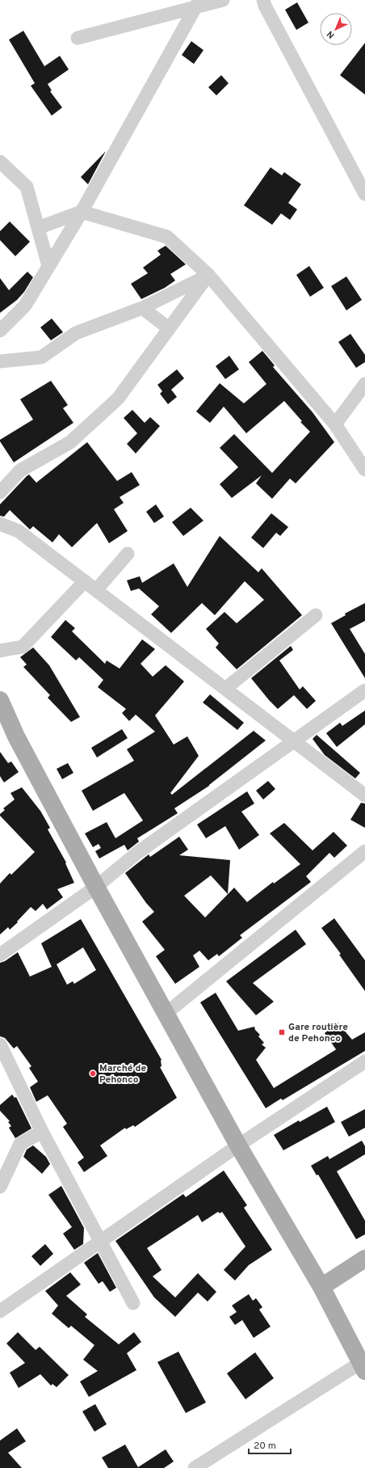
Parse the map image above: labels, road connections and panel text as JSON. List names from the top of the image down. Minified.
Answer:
{"places":{"transit":["Gare routière de Pehonco"],"other":["Marché de Pehonco"]},"scale_bar":"20 m","north":"bottom left"}
